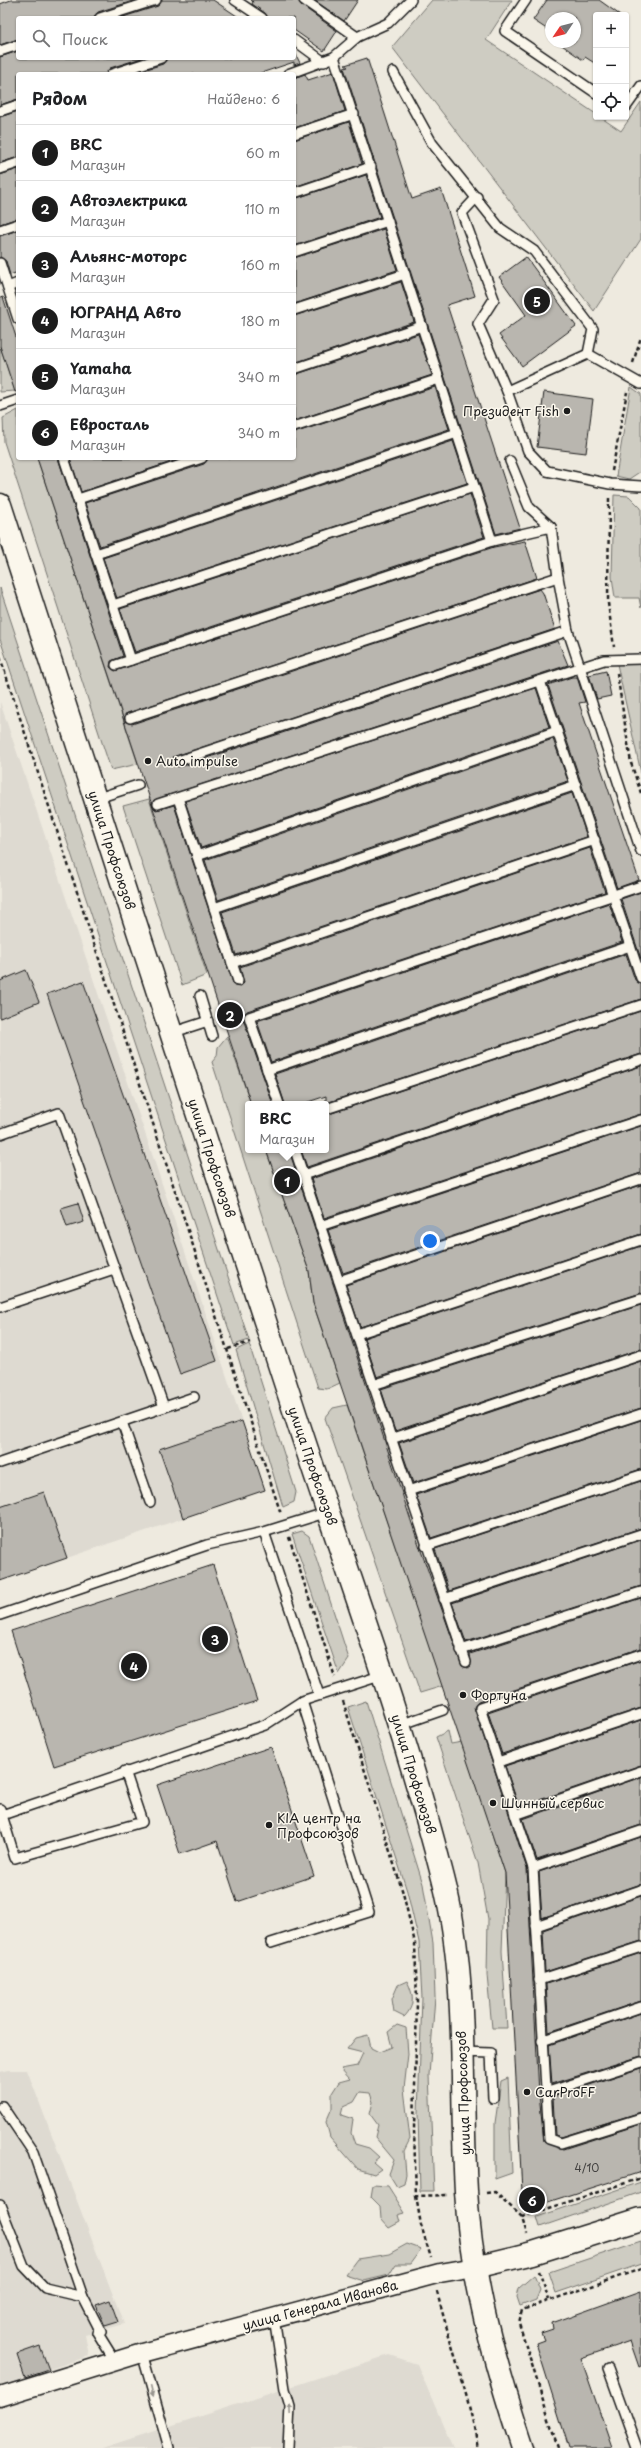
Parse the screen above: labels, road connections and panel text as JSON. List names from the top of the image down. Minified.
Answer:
{"streets":{"main road":["улица Профсоюзов","улица Генерала Иванова"]},"crossings":[["улица Профсоюзов","улица Генерала Иванова"]],"places":["Президент Fish","Auto impulse","Фортуна","Шинный сервис","KIA центр на Профсоюзов","CarProFF"],"house_numbers":["4/10"],"north":"bottom left","page":{"map_buttons":["+","−"],"search":"Поиск","heading":["Рядом","Найдено: 6"],"list":[{"mark":"1","name":"BRC","note":"Магазин","value":"60 m"},{"mark":"2","name":"Автоэлектрика","note":"Магазин","value":"110 m"},{"mark":"3","name":"Альянс-моторс","note":"Магазин","value":"160 m"},{"mark":"4","name":"ЮГРАНД Авто","note":"Магазин","value":"180 m"},{"mark":"5","name":"Yamaha","note":"Магазин","value":"340 m"},{"mark":"6","name":"Евросталь","note":"Магазин","value":"340 m"}],"pins":["5","2","1","3","4","6"],"popup":["BRC","Магазин"]}}
